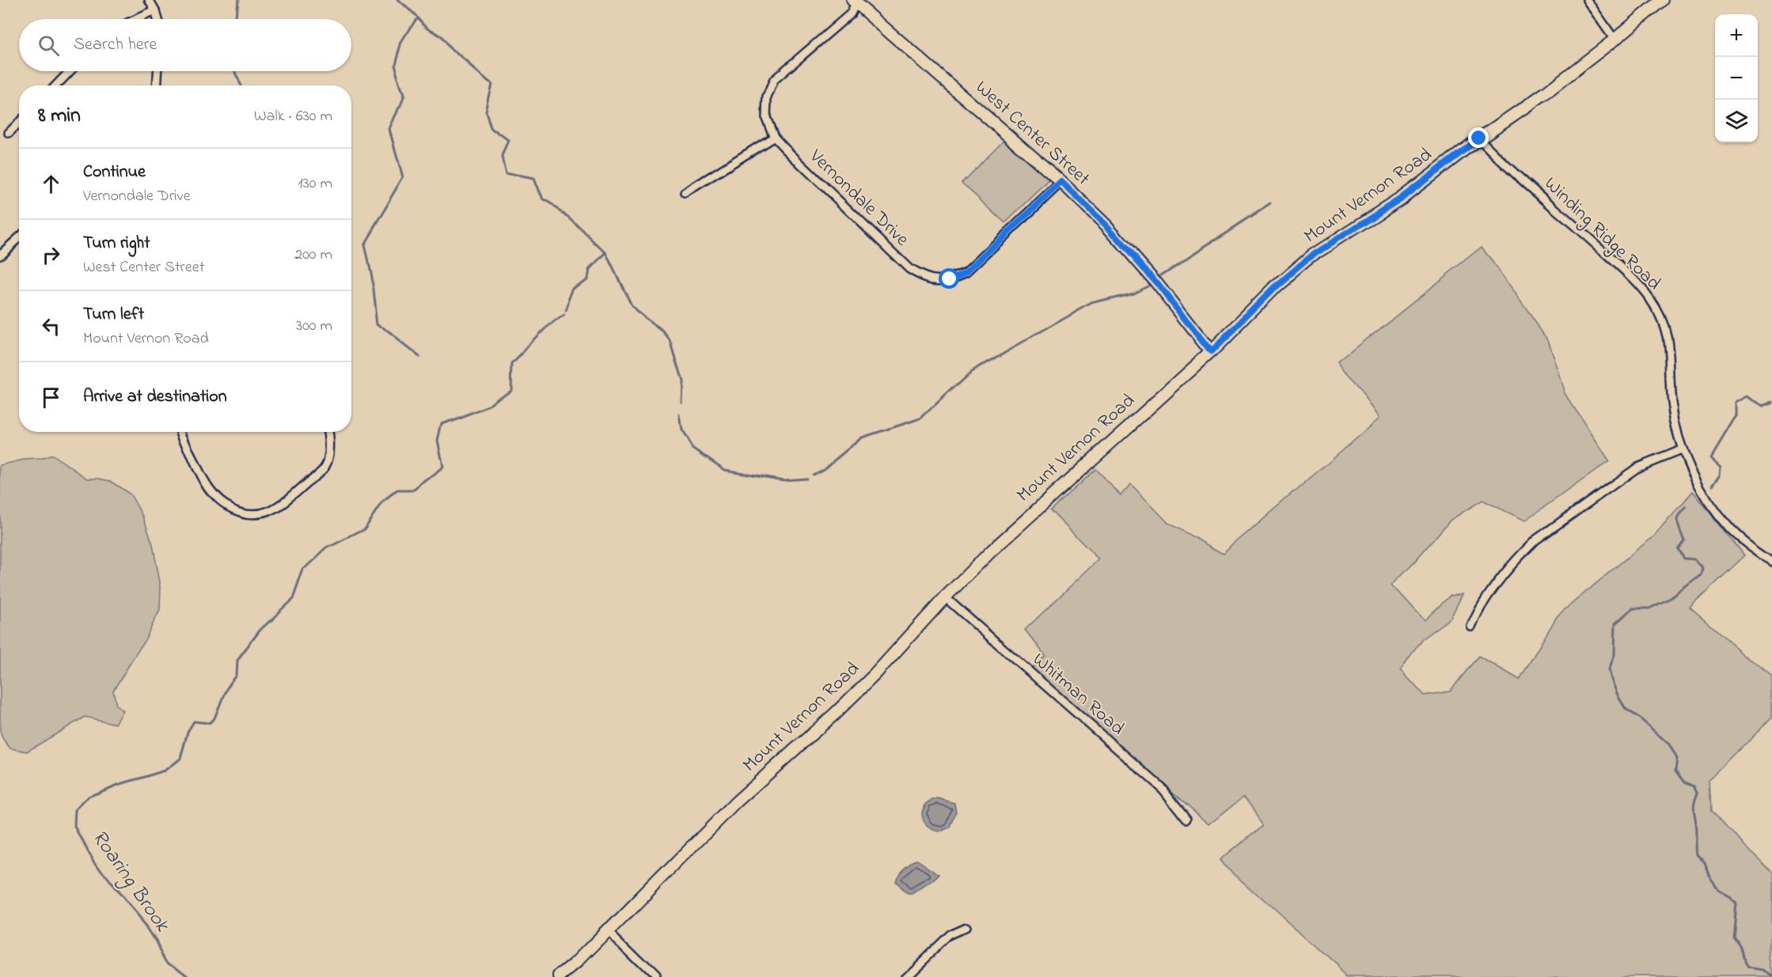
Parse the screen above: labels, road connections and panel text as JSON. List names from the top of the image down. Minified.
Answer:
{"streets":{"main road":["West Center Street","Mount Vernon Road"],"street":["Vernondale Drive","Winding Ridge Road","Whitman Road"]},"crossings":[["West Center Street","Mount Vernon Road"],["West Center Street","Vernondale Drive"],["Mount Vernon Road","Winding Ridge Road"],["Mount Vernon Road","Whitman Road"]],"water":["Roaring Brook"],"page":{"map_buttons":["+","−"],"search":"Search here","heading":["8 min","Walk · 630 m"],"list":[["Continue","Vernondale Drive","130 m"],["Turn right","West Center Street","200 m"],["Turn left","Mount Vernon Road","300 m"],"Arrive at destination"]}}
